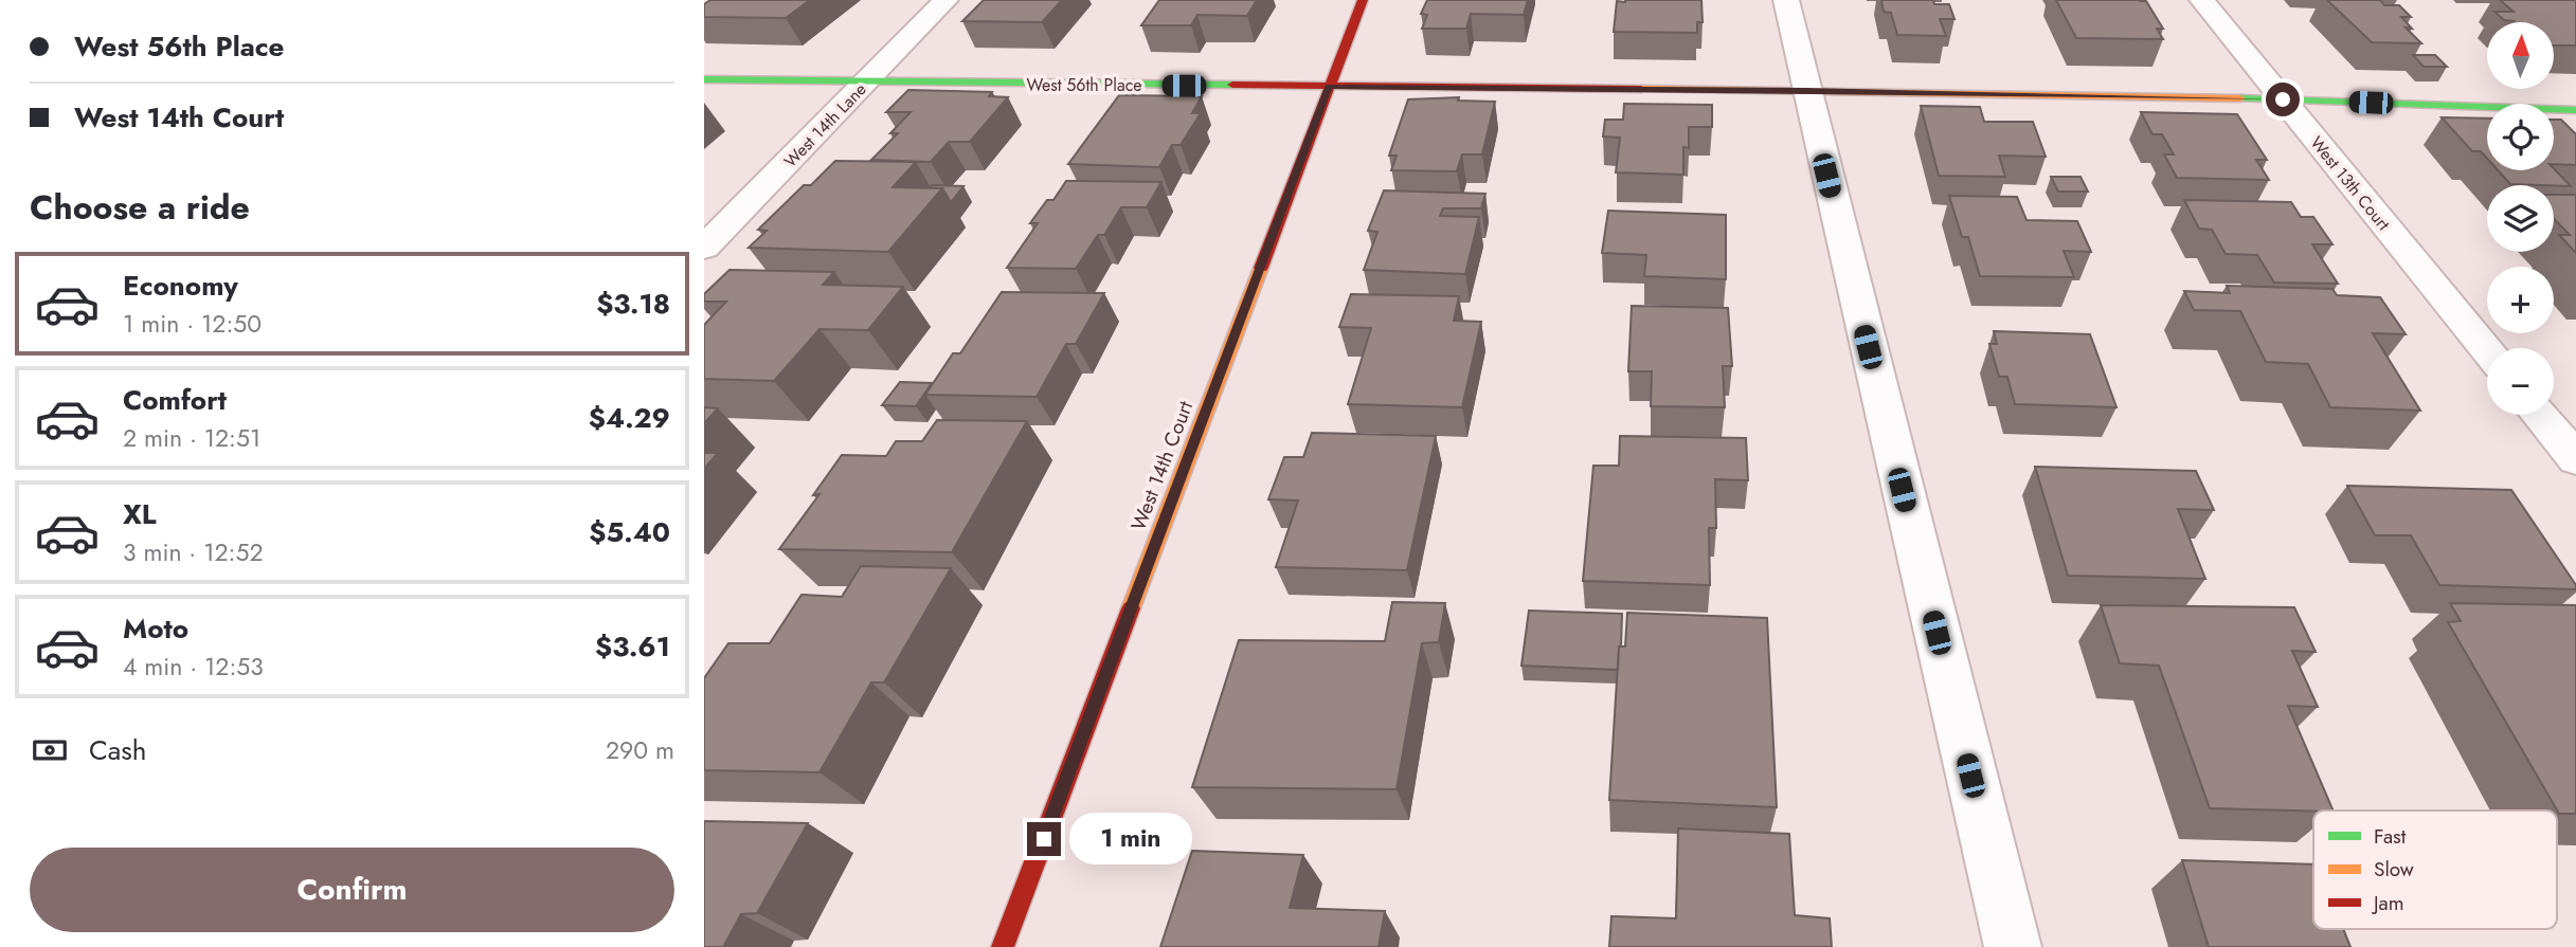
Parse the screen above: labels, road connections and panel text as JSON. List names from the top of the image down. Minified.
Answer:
{"streets":{"street":["West 56th Place","West 14th Lane","West 13th Court","West 14th Court"]},"crossings":[["West 56th Place","West 14th Lane"],["West 56th Place","West 13th Court"],["West 56th Place","West 14th Court"]],"legend":["Fast","Slow","Jam"],"north":"top","page":{"banner":["West 56th Place","West 14th Court"],"map_buttons":["+","−"],"heading":"Choose a ride","list":[{"name":"Economy","note":"1 min · 12:50","value":"$3.18"},{"name":"Comfort","note":"2 min · 12:51","value":"$4.29"},{"name":"XL","note":"3 min · 12:52","value":"$5.40"},{"name":"Moto","note":"4 min · 12:53","value":"$3.61"}],"pay":["Cash","290 m"],"bubble":"1 min","buttons":"Confirm"}}
